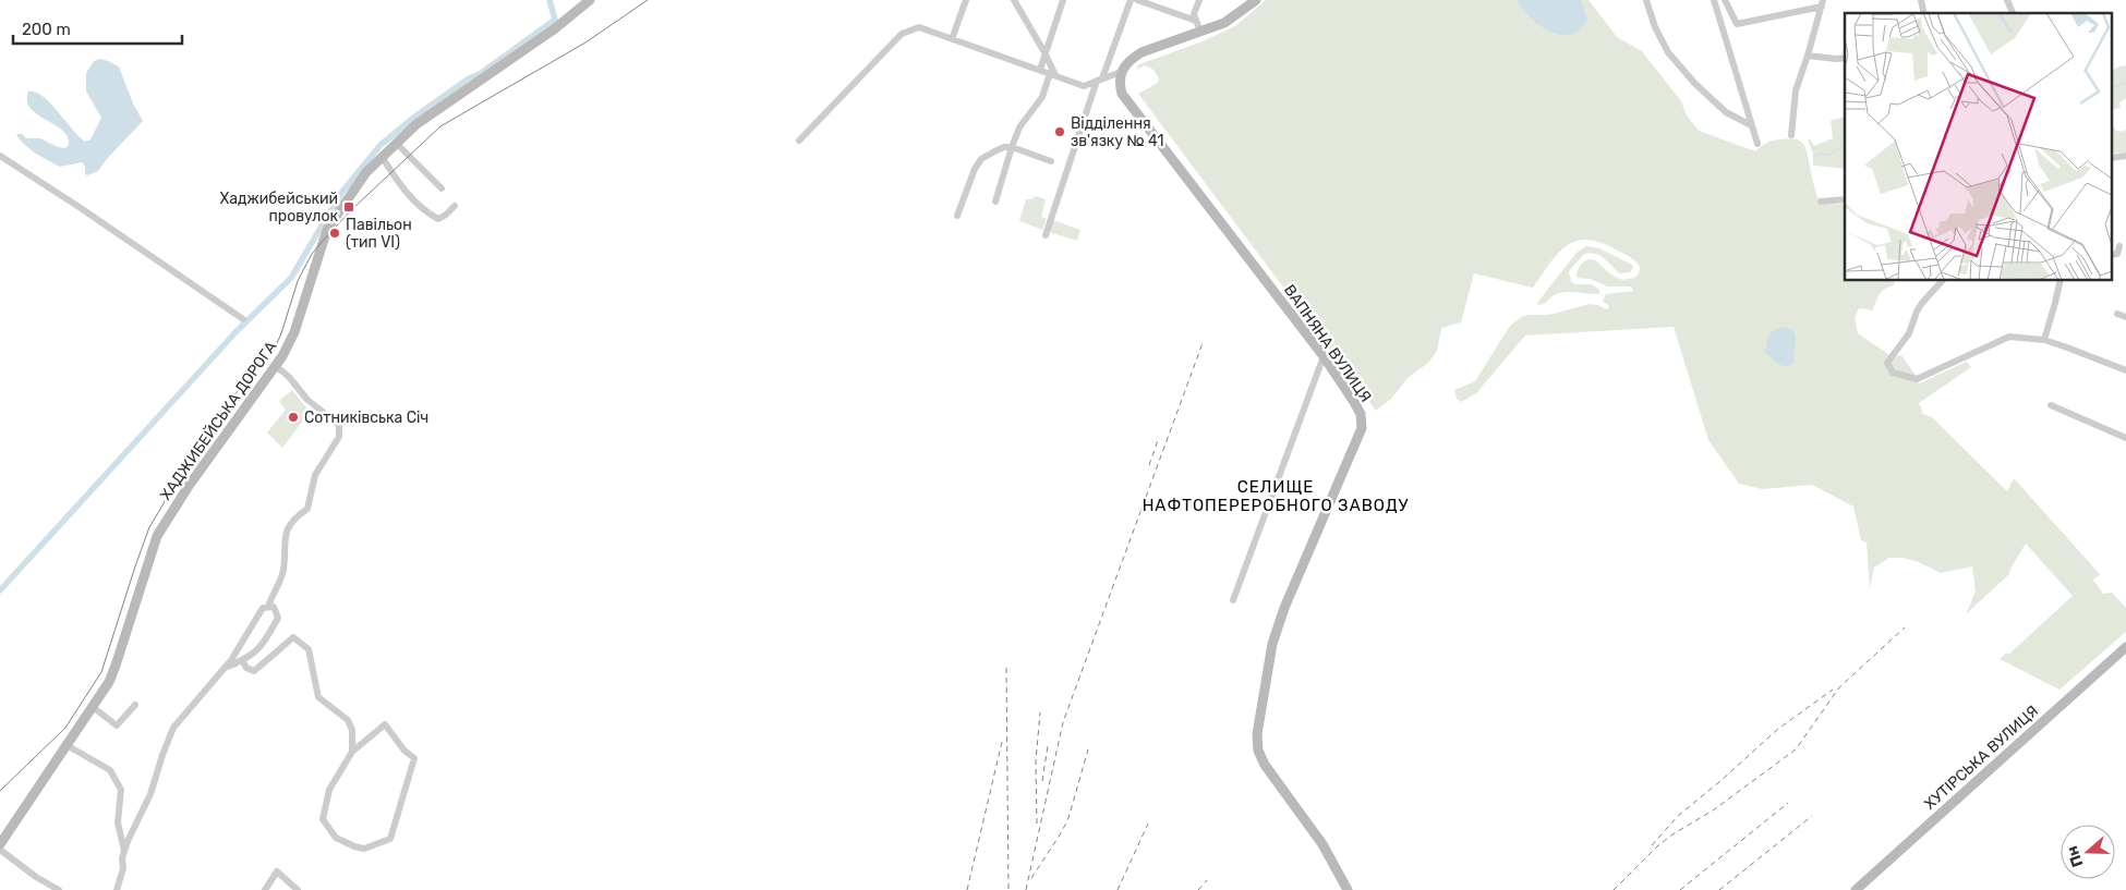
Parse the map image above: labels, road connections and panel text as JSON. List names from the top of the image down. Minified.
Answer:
{"streets":{"street":["ВАПНЯНА ВУЛИЦЯ","ХАДЖИБЕЙСЬКА ДОРОГА","ХУТІРСЬКА ВУЛИЦЯ"]},"districts":["СЕЛИЩЕ НАФТОПЕРЕРОБНОГО ЗАВОДУ"],"places":{"other":["Відділення зв'язку № 41","Павільон (тип VI)","Сотниківська Січ"],"transit":["Хаджибейський провулок"]},"scale_bar":"200 m","north":"left"}
